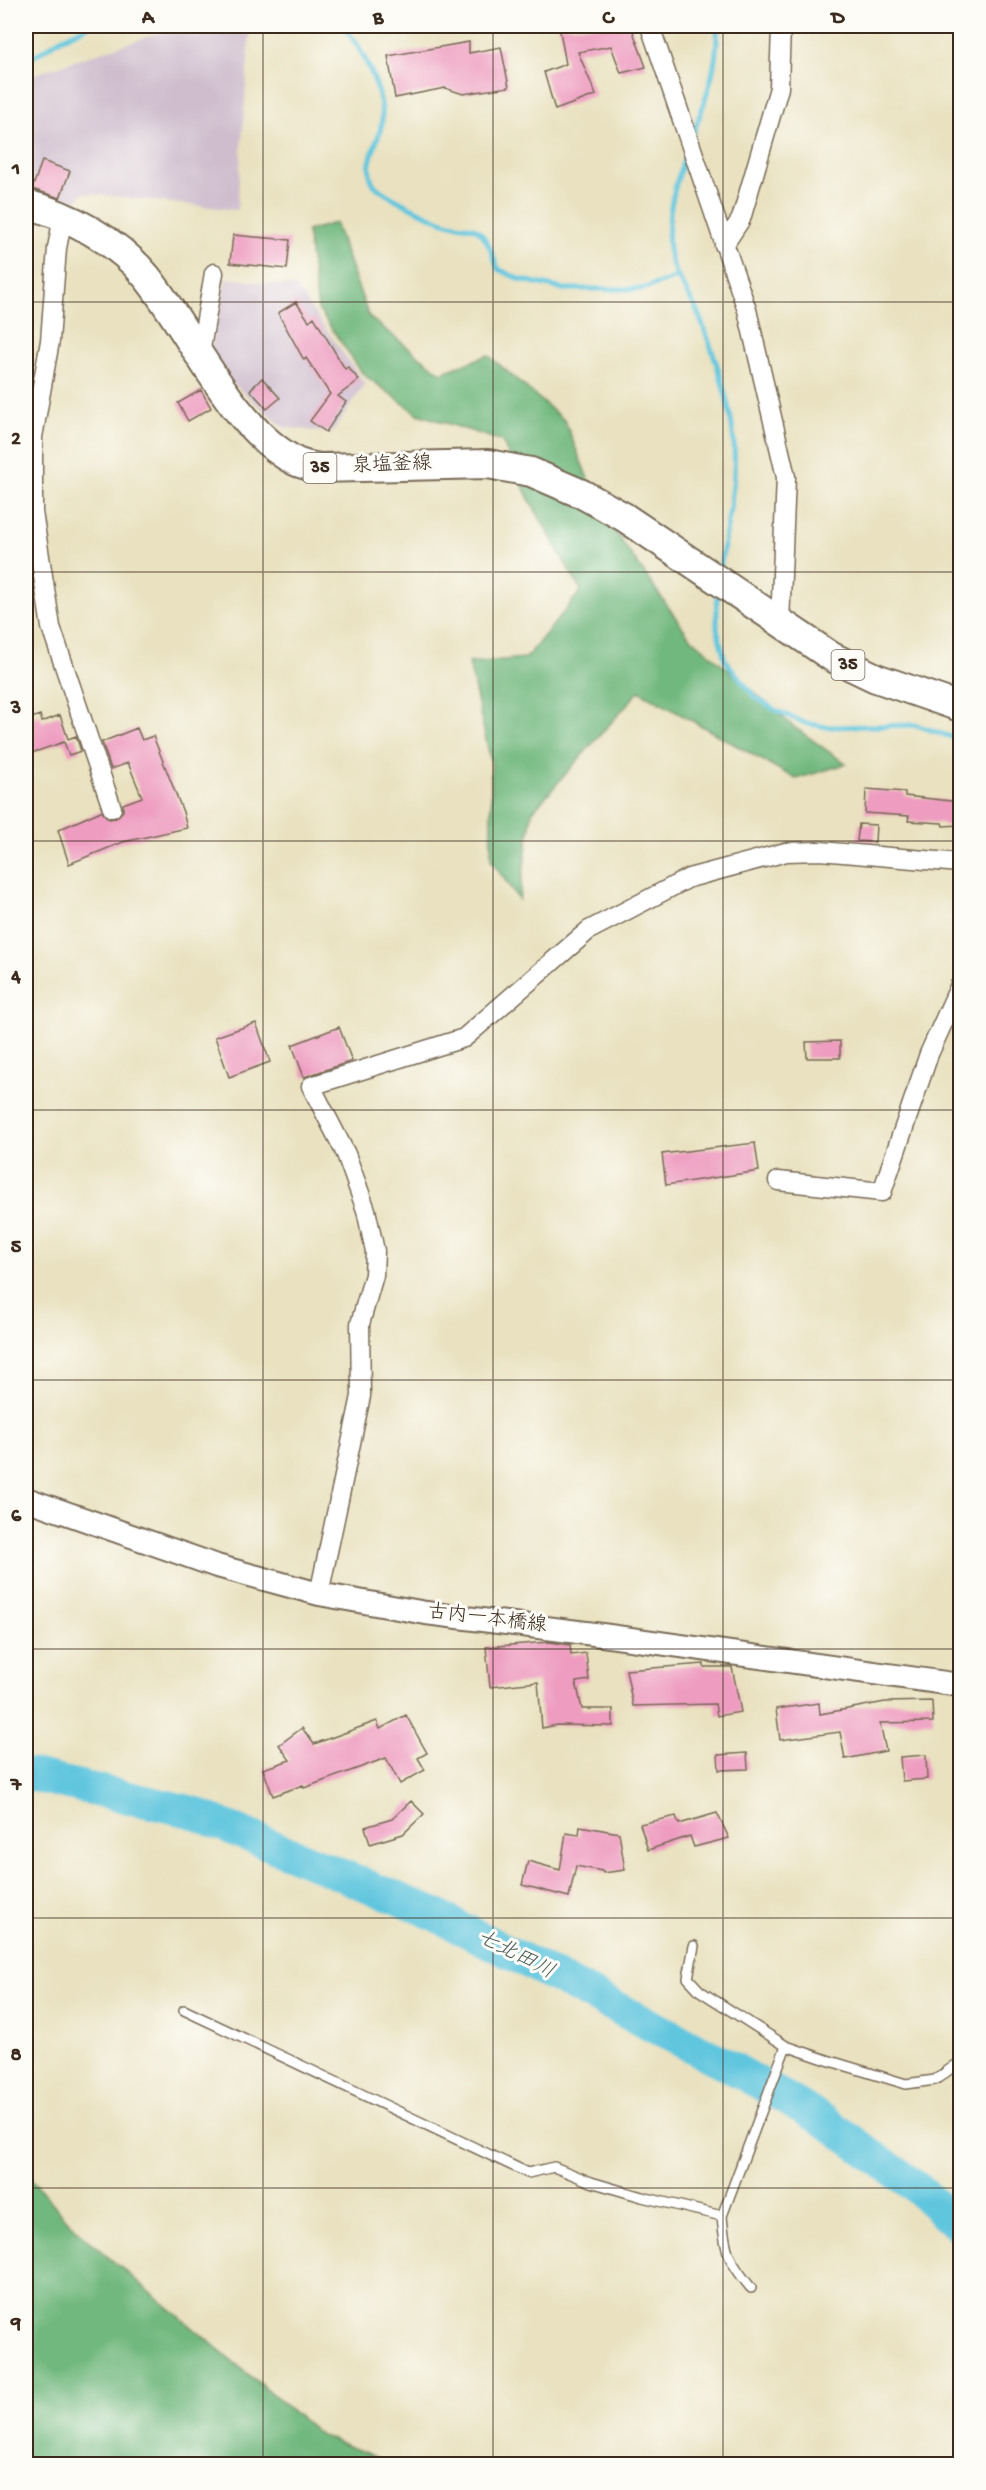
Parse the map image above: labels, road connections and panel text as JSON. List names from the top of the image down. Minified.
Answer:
{"streets":{"main road":["泉塩釜線","35"],"street":["古内一本橋線"]},"crossings":[["泉塩釜線","35"]],"water":["七北田川"],"grid":{"columns":["A","B","C","D"],"rows":["1","2","3","4","5","6","7","8","9"]}}
